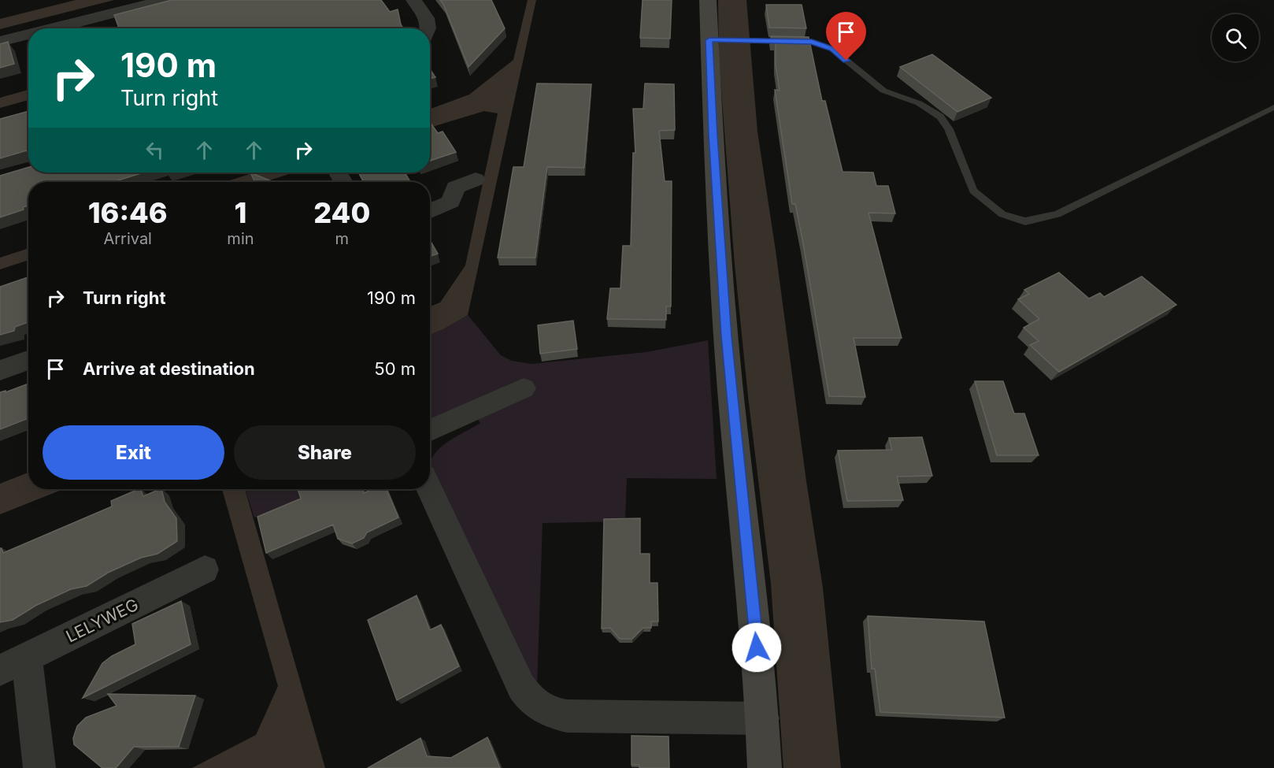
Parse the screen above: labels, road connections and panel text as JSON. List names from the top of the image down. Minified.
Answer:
{"streets":{"street":["LELYWEG"]},"page":{"turn":["190 m","Turn right"],"eta":["16:46","Arrival","1","min","240","m"],"list":[{"name":"Turn right","value":"190 m"},{"name":"Arrive at destination","value":"50 m"}],"buttons":["Exit","Share"]}}
